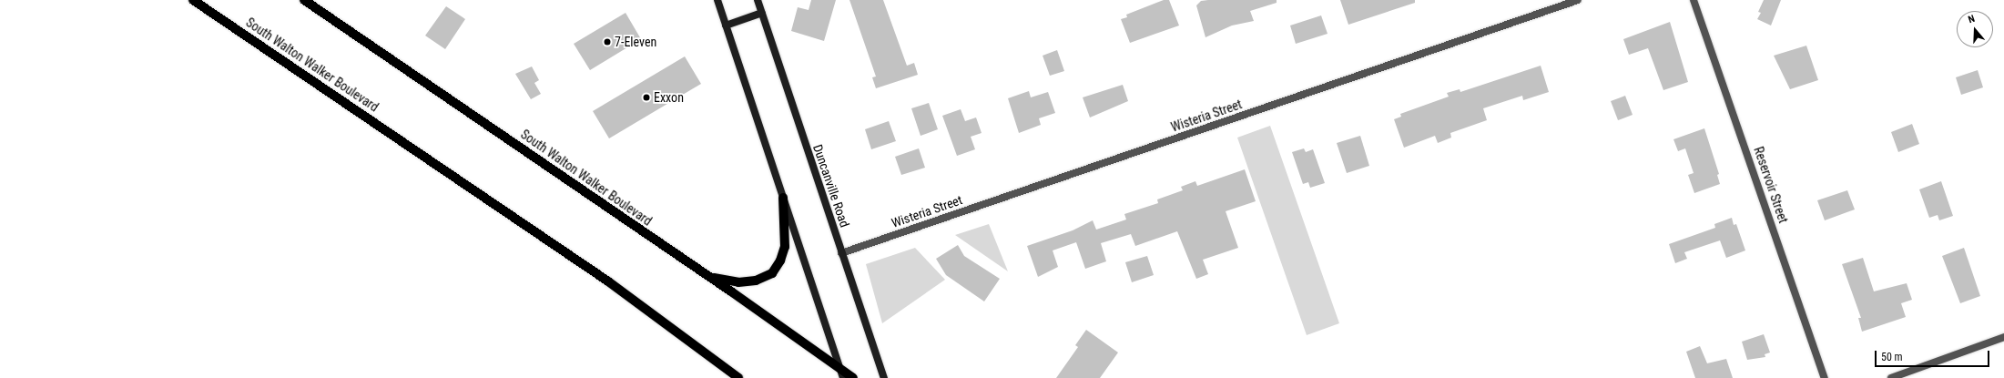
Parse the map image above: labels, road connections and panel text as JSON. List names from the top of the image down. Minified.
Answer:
{"streets":{"main road":["South Walton Walker Boulevard","Duncanville Road"],"street":["Wisteria Street","Reservoir Street"]},"crossings":[["Wisteria Street","Duncanville Road"]],"places":["7-Eleven","Exxon"],"scale_bar":"50 m","north":"top"}
